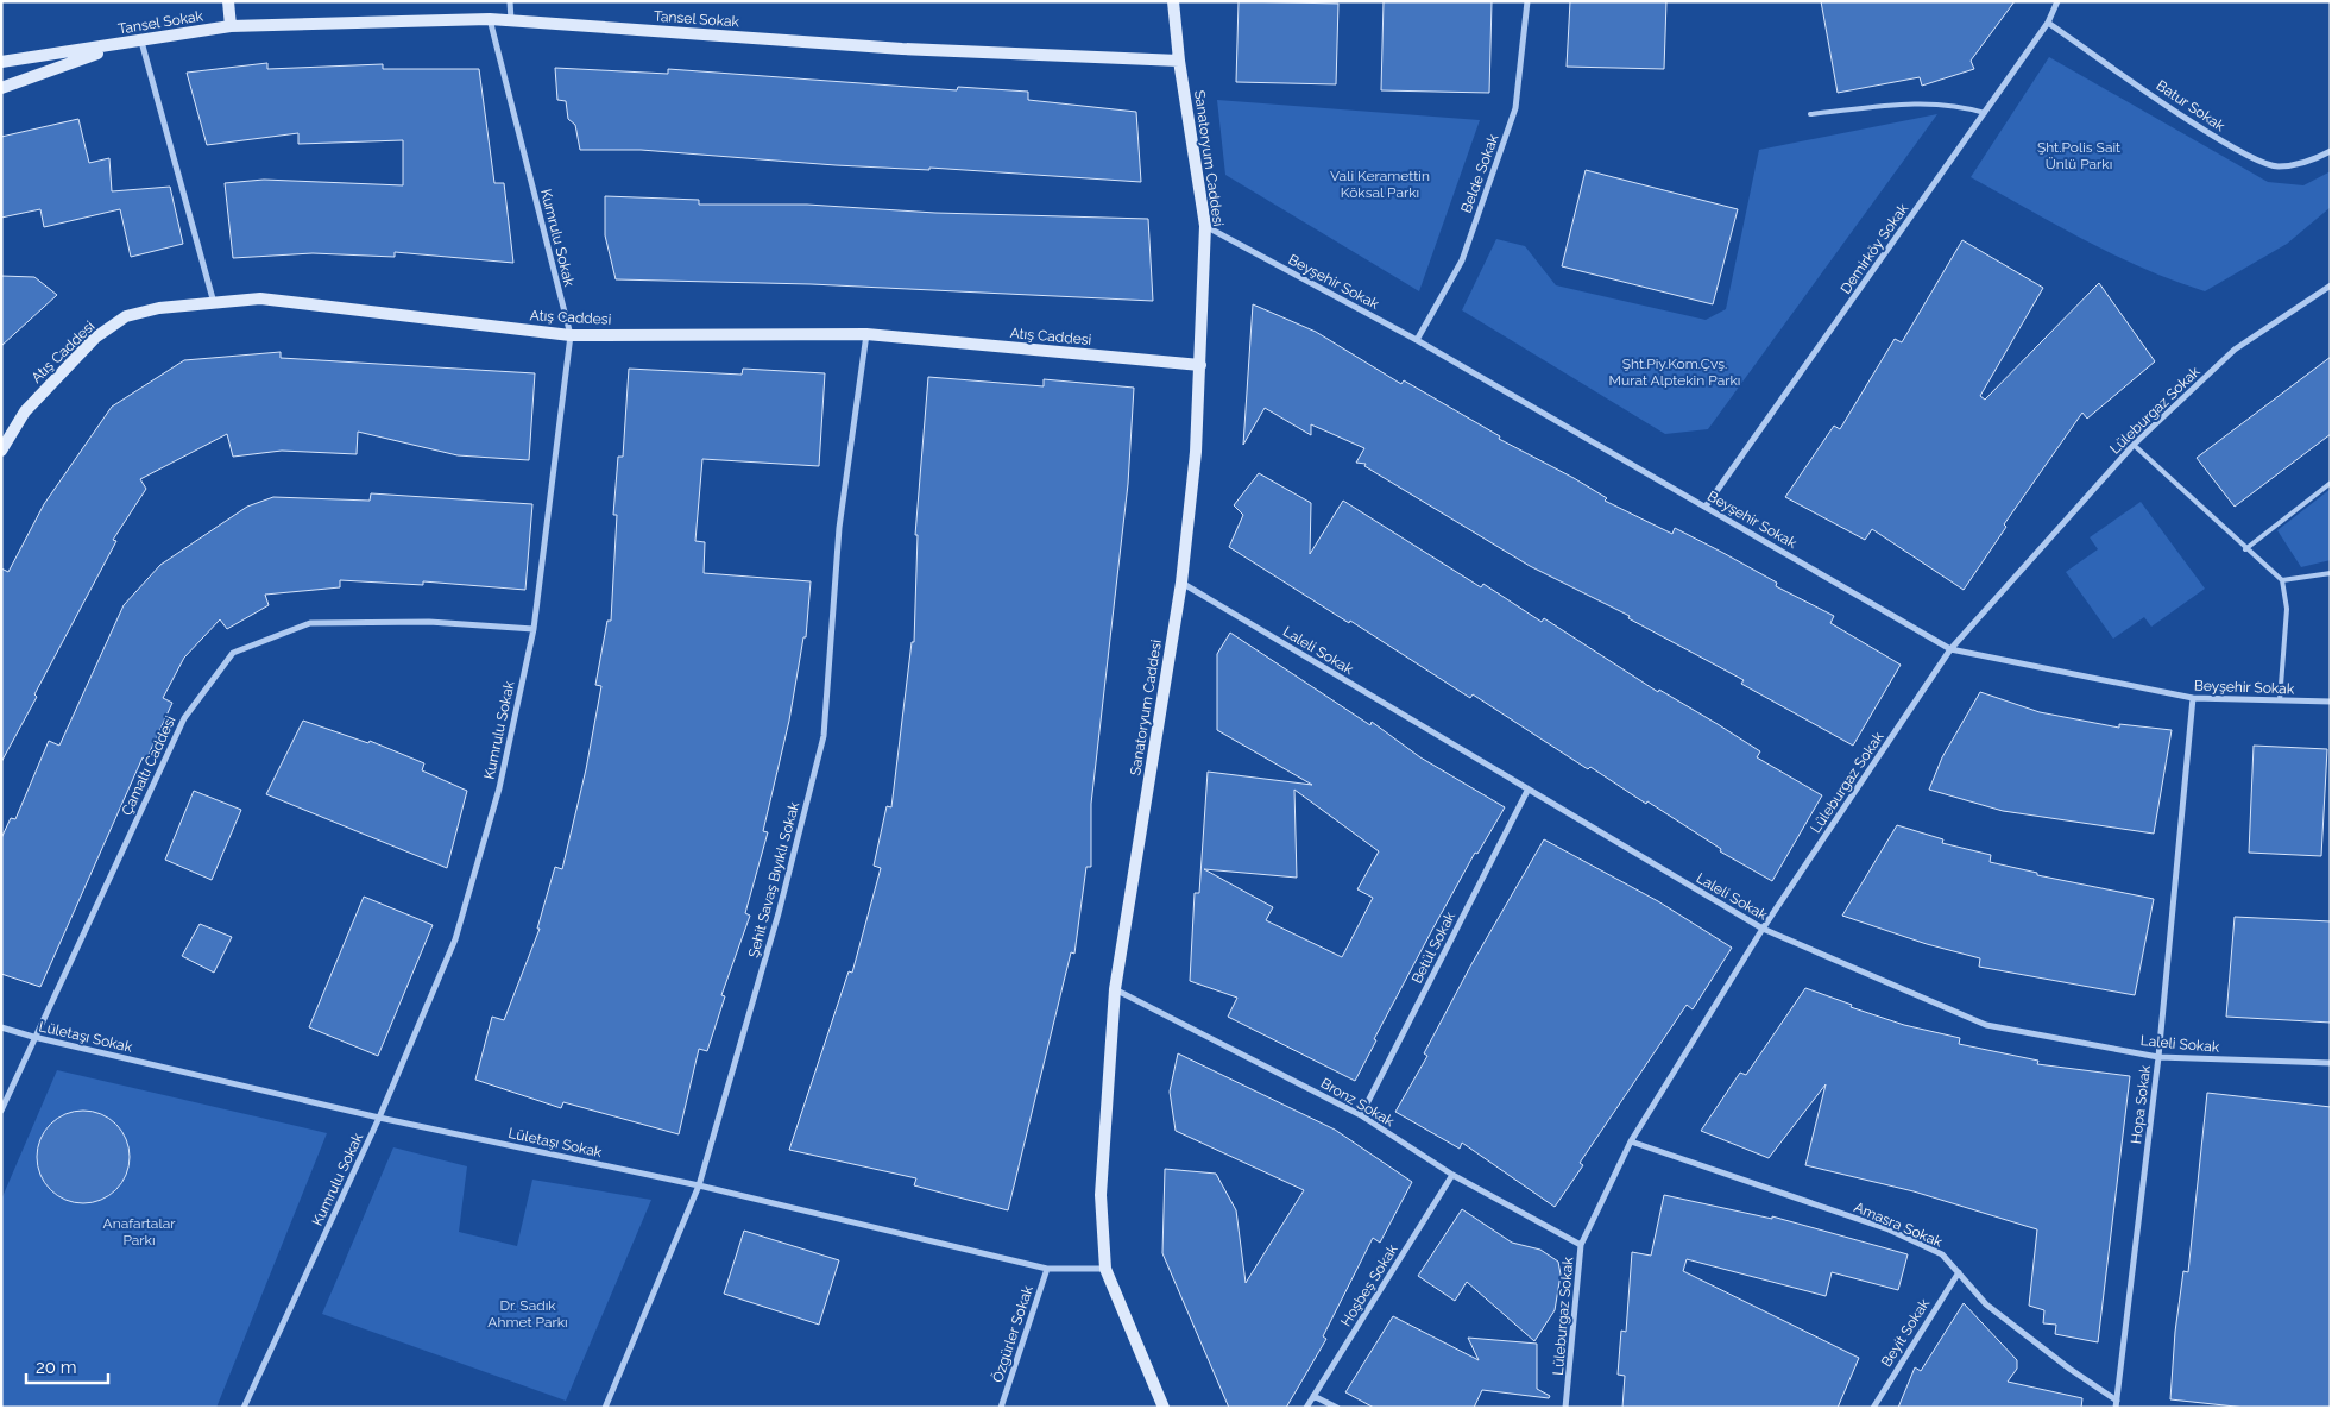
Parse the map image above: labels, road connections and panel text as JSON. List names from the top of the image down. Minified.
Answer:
{"streets":{"street":["Tansel Sokak","Batur Sokak","Sanatoryum Caddesi","Belde Sokak","Kumrulu Sokak","Demirköy Sokak","Beyşehir Sokak","Atış Caddesi","Lüleburgaz Sokak","Laleli Sokak","Çamaltı Caddesi","Şehit Savaş Bıyıklı Sokak","Betül Sokak","Lületaşı Sokak","Bronz Sokak","Hopa Sokak","Amasra Sokak","Hoşbeş Sokak","Beyit Sokak","Özgürler Sokak"]},"crossings":[["Tansel Sokak","Sanatoryum Caddesi"],["Tansel Sokak","Kumrulu Sokak"],["Batur Sokak","Demirköy Sokak"],["Sanatoryum Caddesi","Beyşehir Sokak"],["Sanatoryum Caddesi","Atış Caddesi"],["Sanatoryum Caddesi","Laleli Sokak"],["Sanatoryum Caddesi","Lületaşı Sokak"],["Sanatoryum Caddesi","Bronz Sokak"],["Belde Sokak","Beyşehir Sokak"],["Kumrulu Sokak","Atış Caddesi"],["Kumrulu Sokak","Çamaltı Caddesi"],["Kumrulu Sokak","Lületaşı Sokak"],["Demirköy Sokak","Beyşehir Sokak"],["Beyşehir Sokak","Lüleburgaz Sokak"],["Beyşehir Sokak","Hopa Sokak"],["Atış Caddesi","Şehit Savaş Bıyıklı Sokak"],["Lüleburgaz Sokak","Laleli Sokak"],["Lüleburgaz Sokak","Bronz Sokak"],["Lüleburgaz Sokak","Amasra Sokak"],["Laleli Sokak","Betül Sokak"],["Laleli Sokak","Hopa Sokak"],["Çamaltı Caddesi","Lületaşı Sokak"],["Şehit Savaş Bıyıklı Sokak","Lületaşı Sokak"],["Betül Sokak","Bronz Sokak"],["Lületaşı Sokak","Özgürler Sokak"],["Bronz Sokak","Hoşbeş Sokak"],["Hopa Sokak","Amasra Sokak"],["Amasra Sokak","Beyit Sokak"]],"parks":["Şht.Polis Sait Ünlü Parkı","Vali Keramettin Köksal Parkı","Şht.Piy.Kom.Çvş. Murat Alptekin Parkı","Anafartalar Parkı","Dr. Sadık Ahmet Parkı"],"scale_bar":"20 m"}
